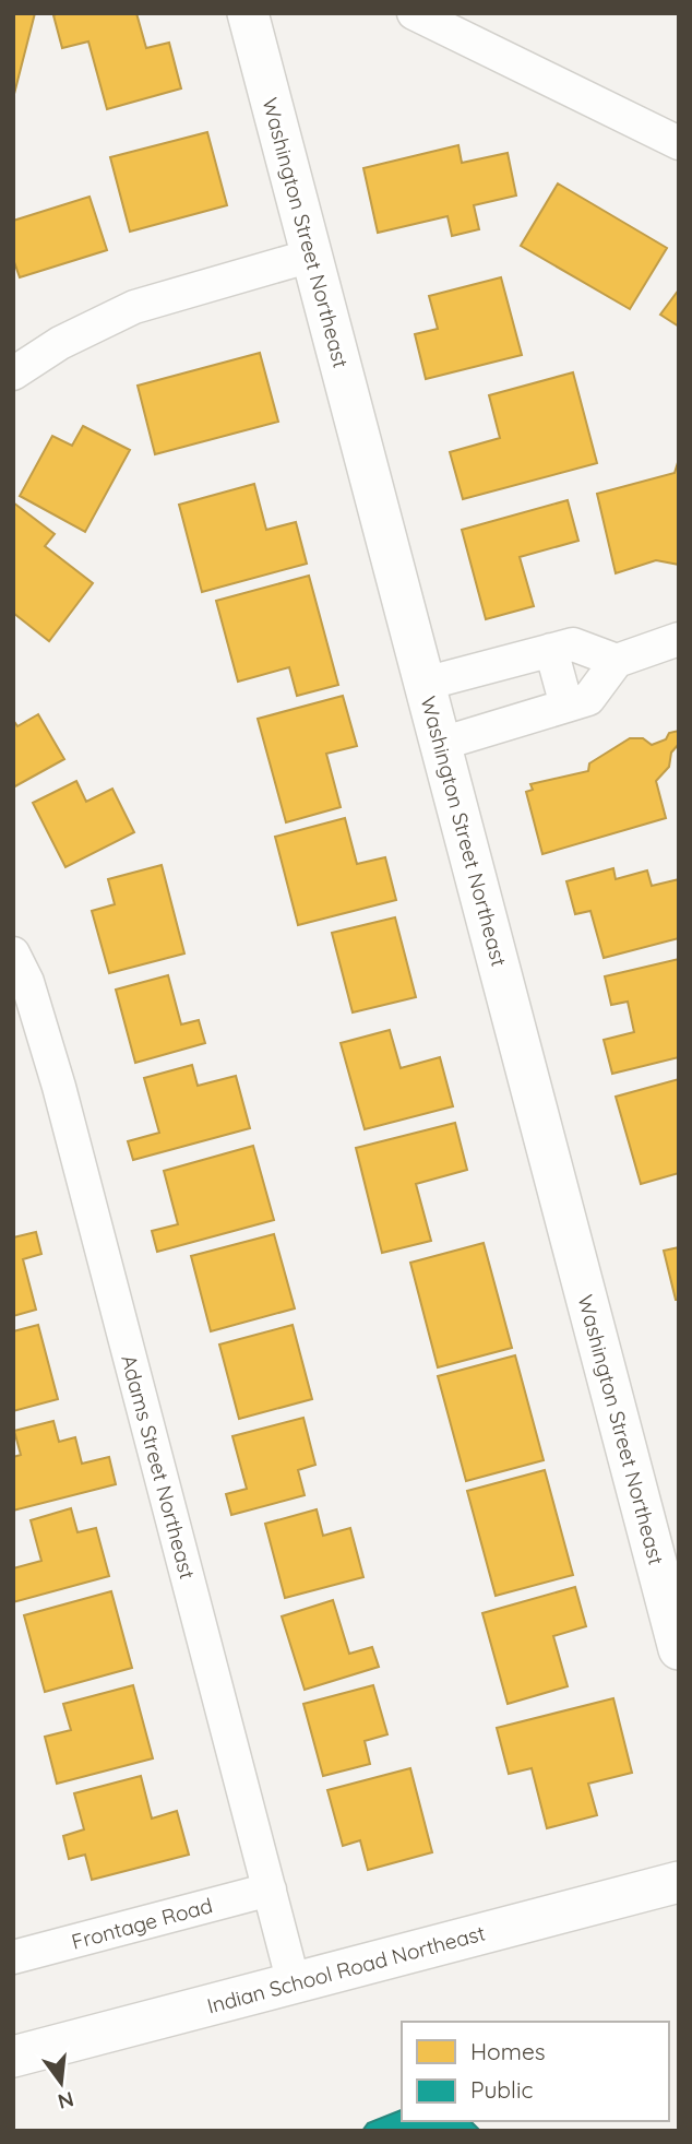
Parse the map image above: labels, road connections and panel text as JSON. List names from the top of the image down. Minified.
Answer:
{"streets":{"street":["Washington Street Northeast","Adams Street Northeast","Frontage Road","Indian School Road Northeast"]},"crossings":[["Adams Street Northeast","Frontage Road"],["Adams Street Northeast","Indian School Road Northeast"]],"legend":["Homes","Public"],"north":"bottom"}
